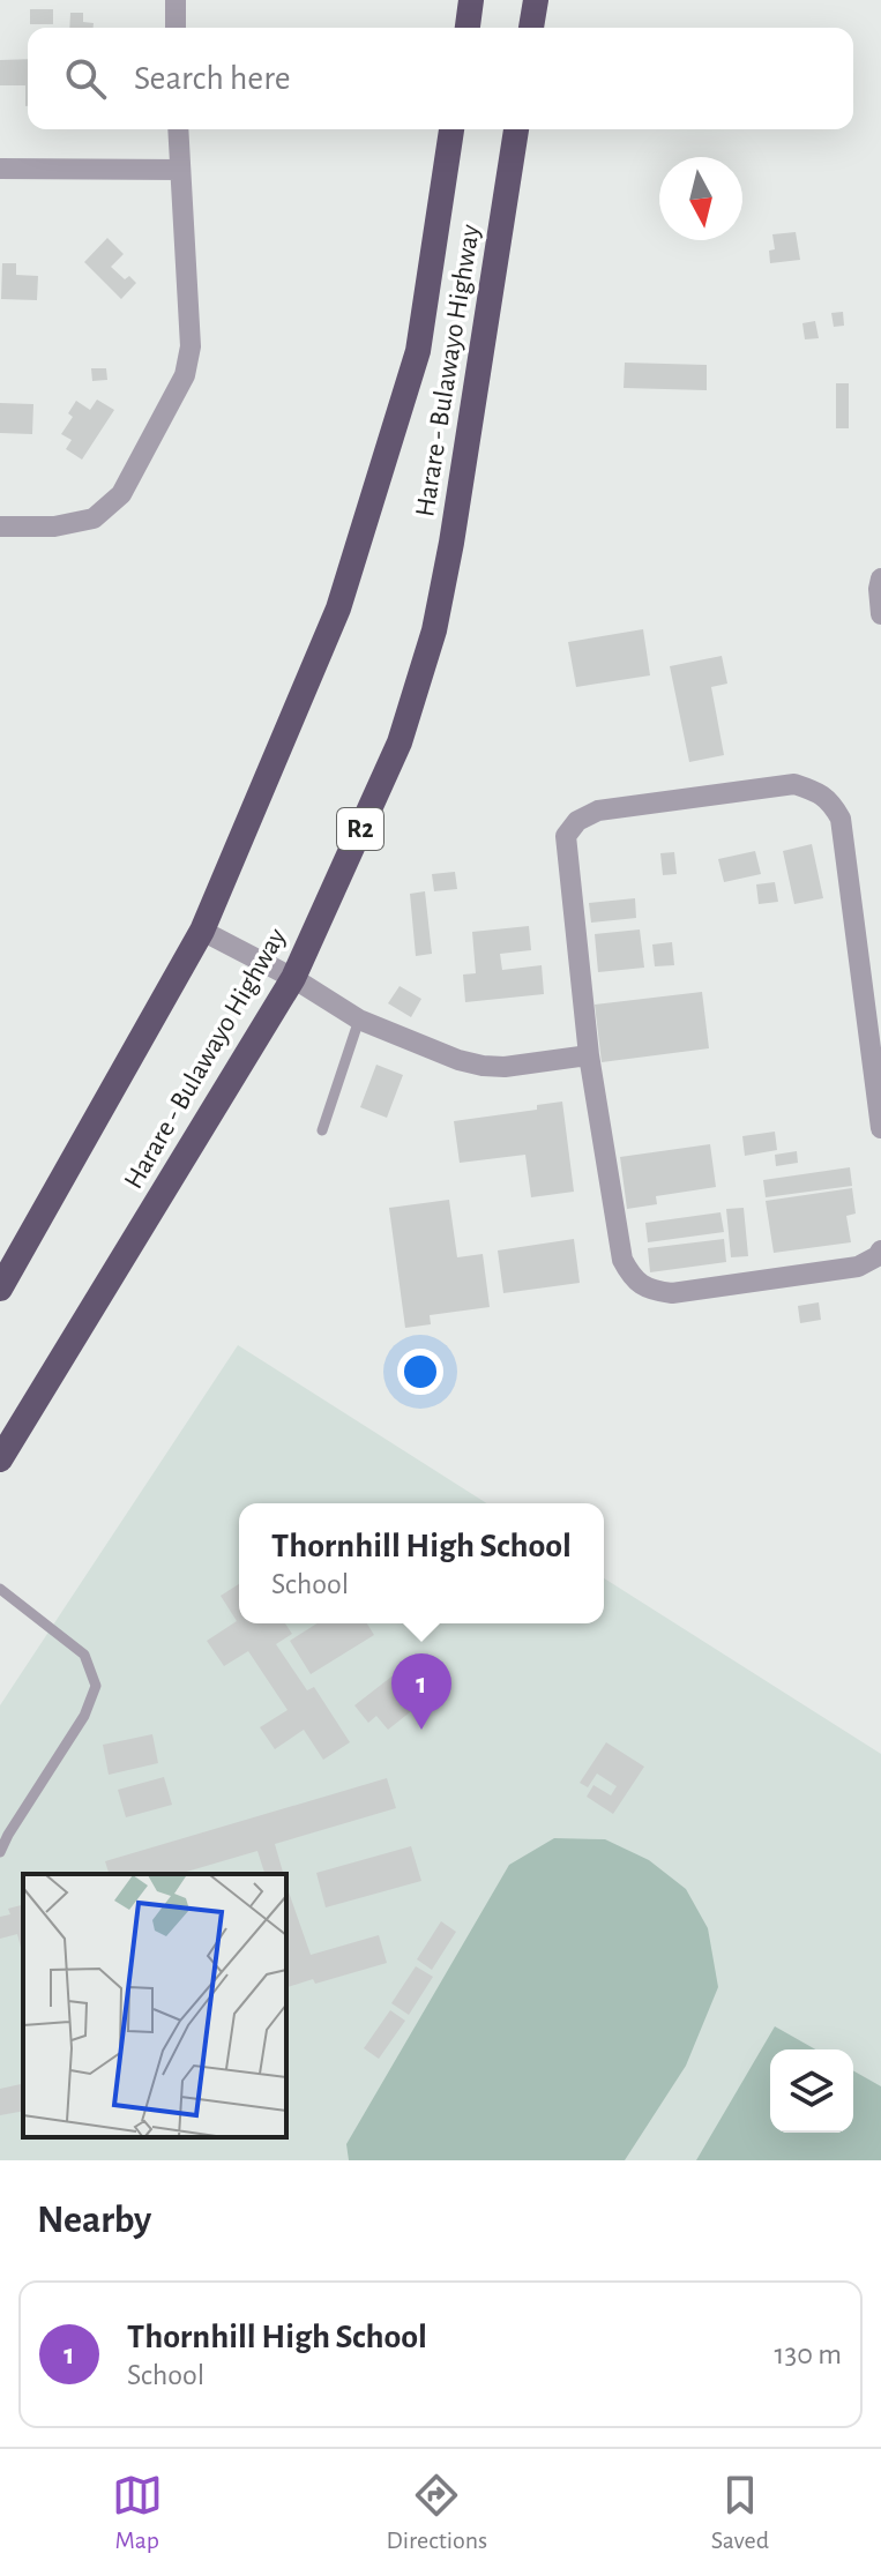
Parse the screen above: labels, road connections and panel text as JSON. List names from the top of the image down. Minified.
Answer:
{"streets":{"highway":["Harare - Bulawayo Highway","R2"]},"north":"bottom","page":{"search":"Search here","popup":["Thornhill High School","School"],"pins":"1","heading":"Nearby","list":[{"mark":"1","name":"Thornhill High School","note":"School","value":"130 m"}],"nav":["Map","Directions","Saved"]}}
